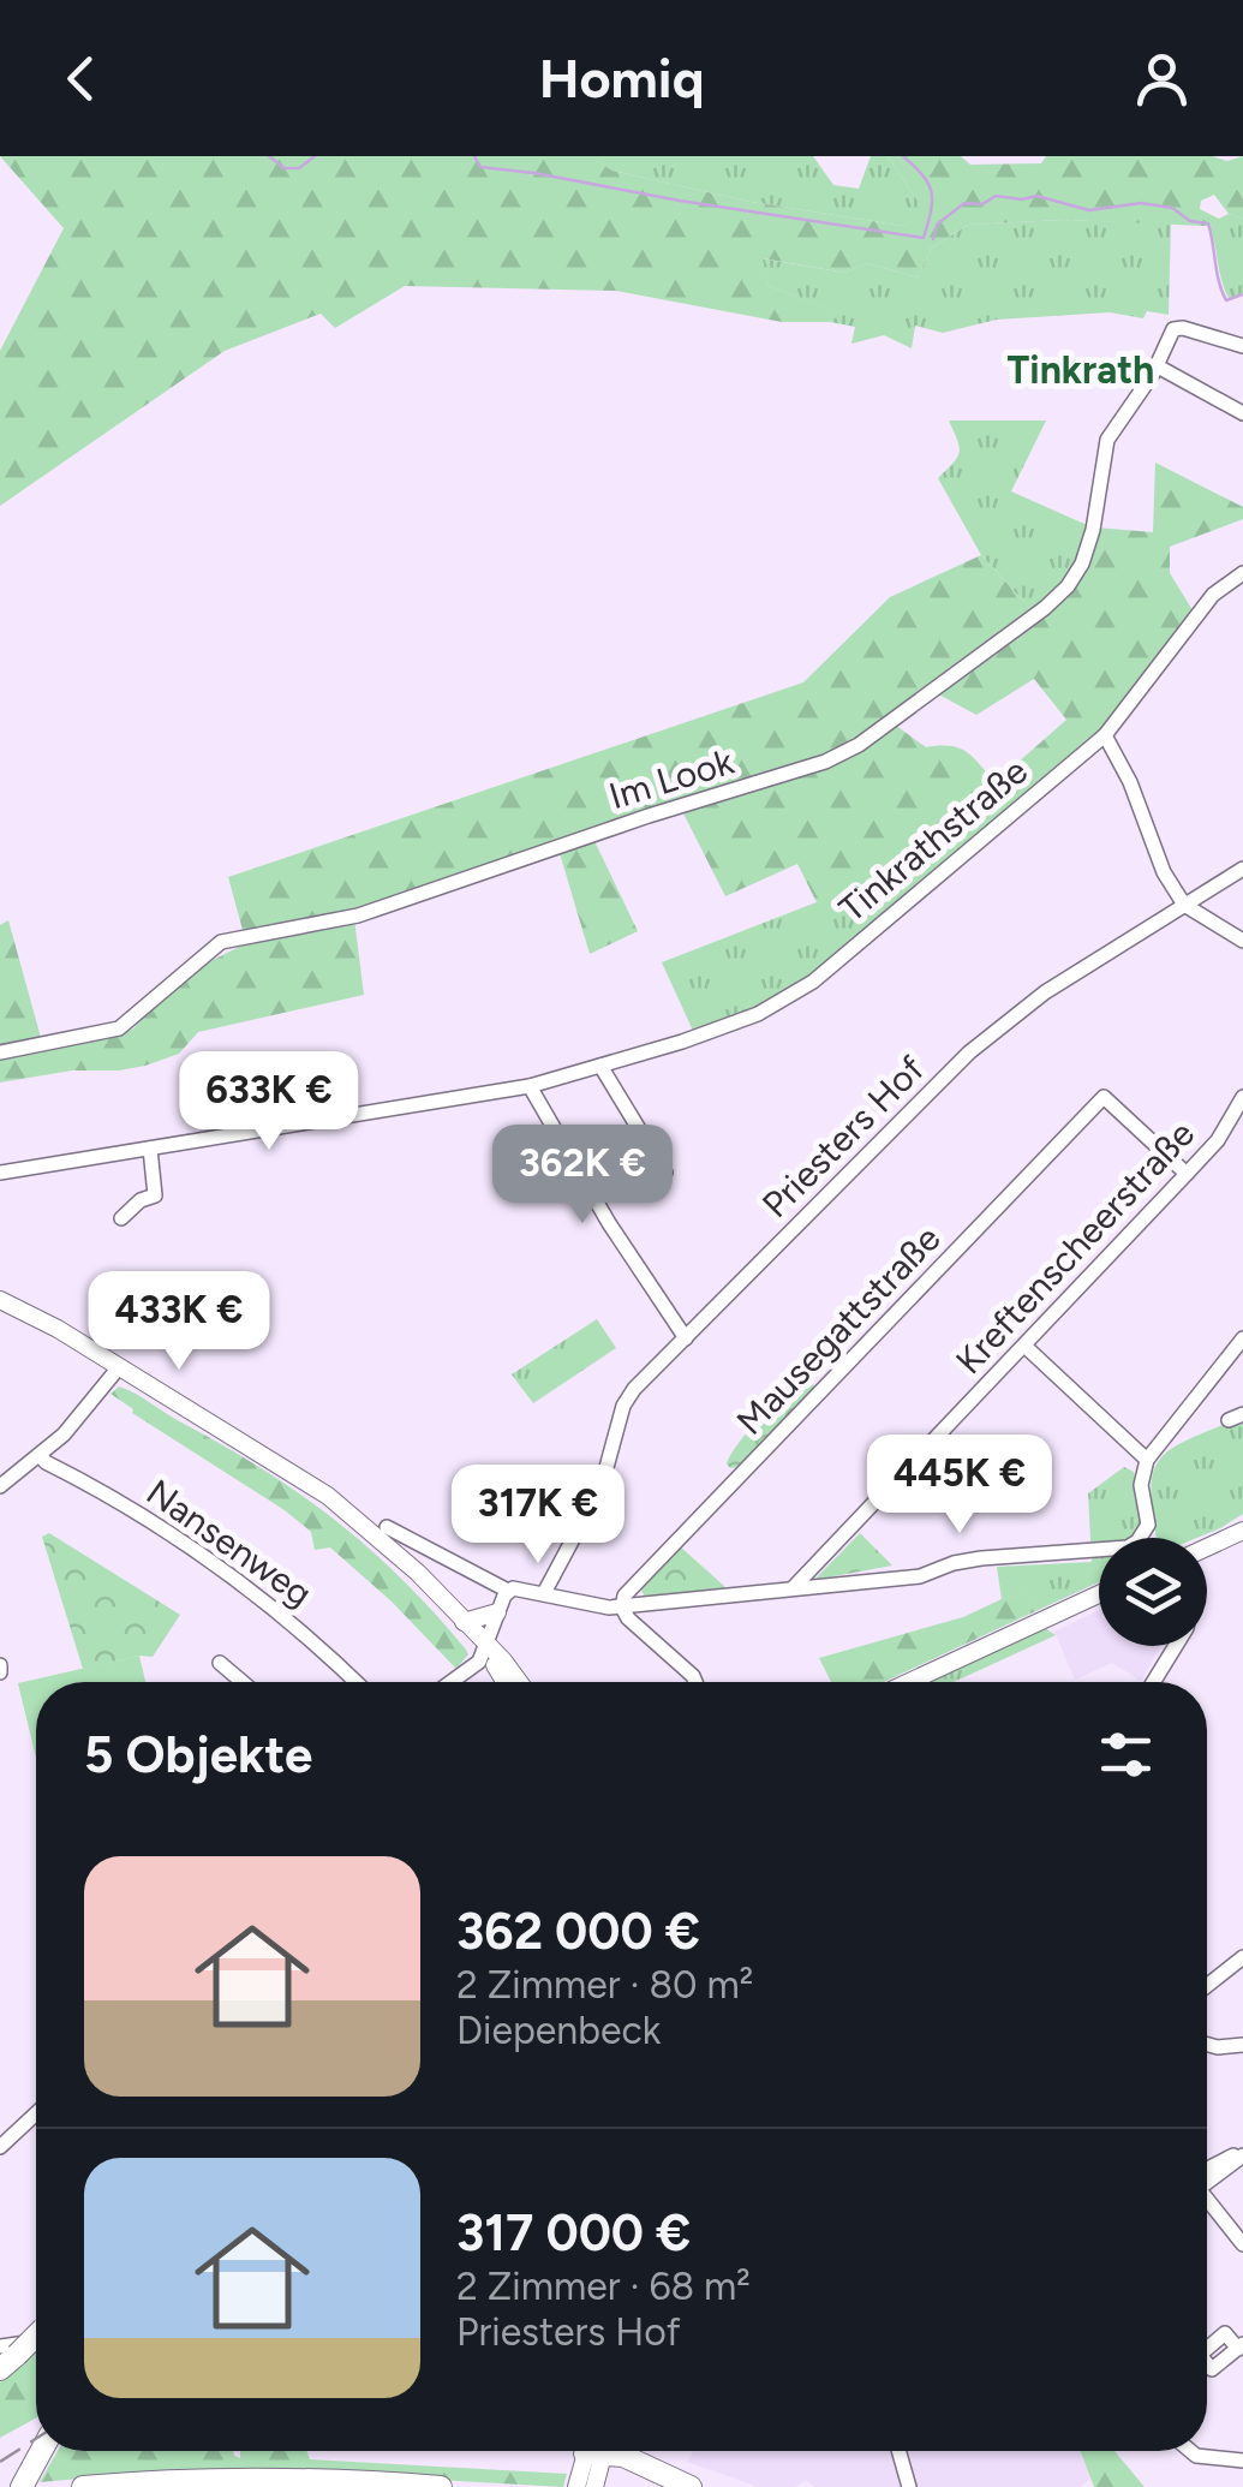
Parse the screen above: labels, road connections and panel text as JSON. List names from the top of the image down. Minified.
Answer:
{"streets":{"street":["Im Look","Tinkrathstraße","Priesters Hof","Kreftenscheerstraße","Mausegattstraße","Nansenweg"]},"crossings":[["Kreftenscheerstraße","Mausegattstraße"]],"districts":["Tinkrath"],"page":{"header":"Homiq","price":["633K €","362K €","433K €","445K €","317K €"],"heading":"5 Objekte","list":[{"name":"362 000 €","note":"2 Zimmer · 80 m² · Diepenbeck"},{"name":"317 000 €","note":"2 Zimmer · 68 m² · Priesters Hof"}]}}
